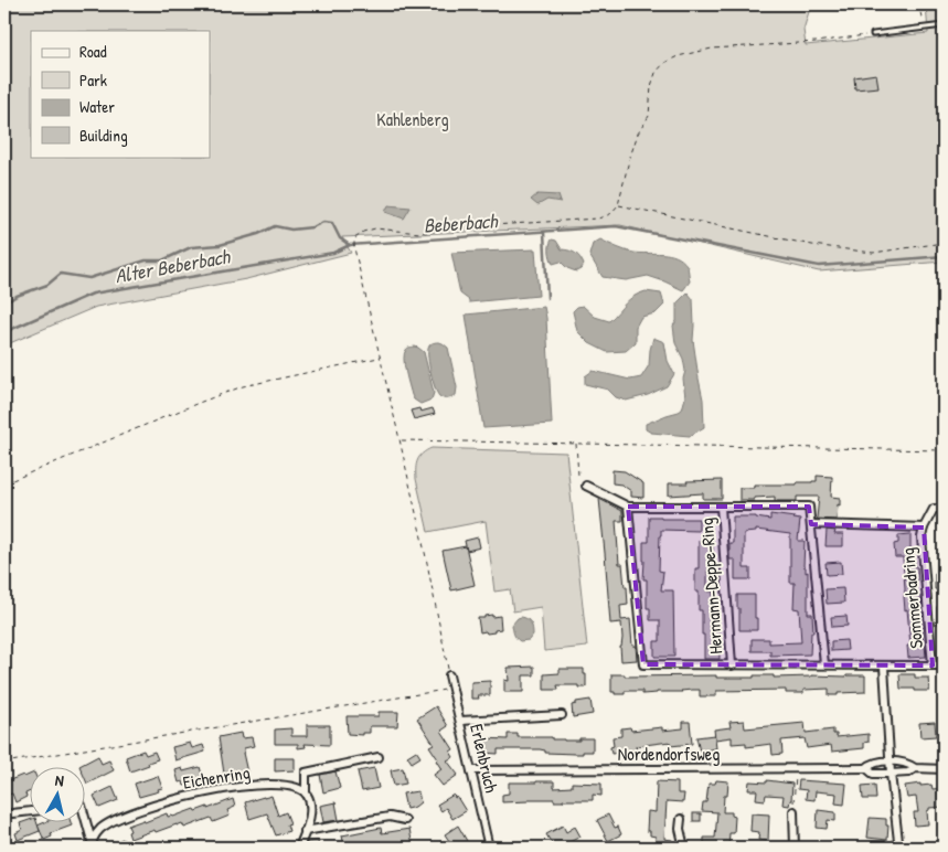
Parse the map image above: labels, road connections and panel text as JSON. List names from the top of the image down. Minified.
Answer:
{"streets":{"street":["Hermann-Deppe-Ring","Sommerbadring","Nordendorfsweg","Erlenbruch","Eichenring"]},"crossings":[["Hermann-Deppe-Ring","Sommerbadring"],["Nordendorfsweg","Erlenbruch"]],"water":["Beberbach","Alter Beberbach"],"parks":["Kahlenberg"],"legend":["Road","Park","Water","Building"],"north":"top"}
